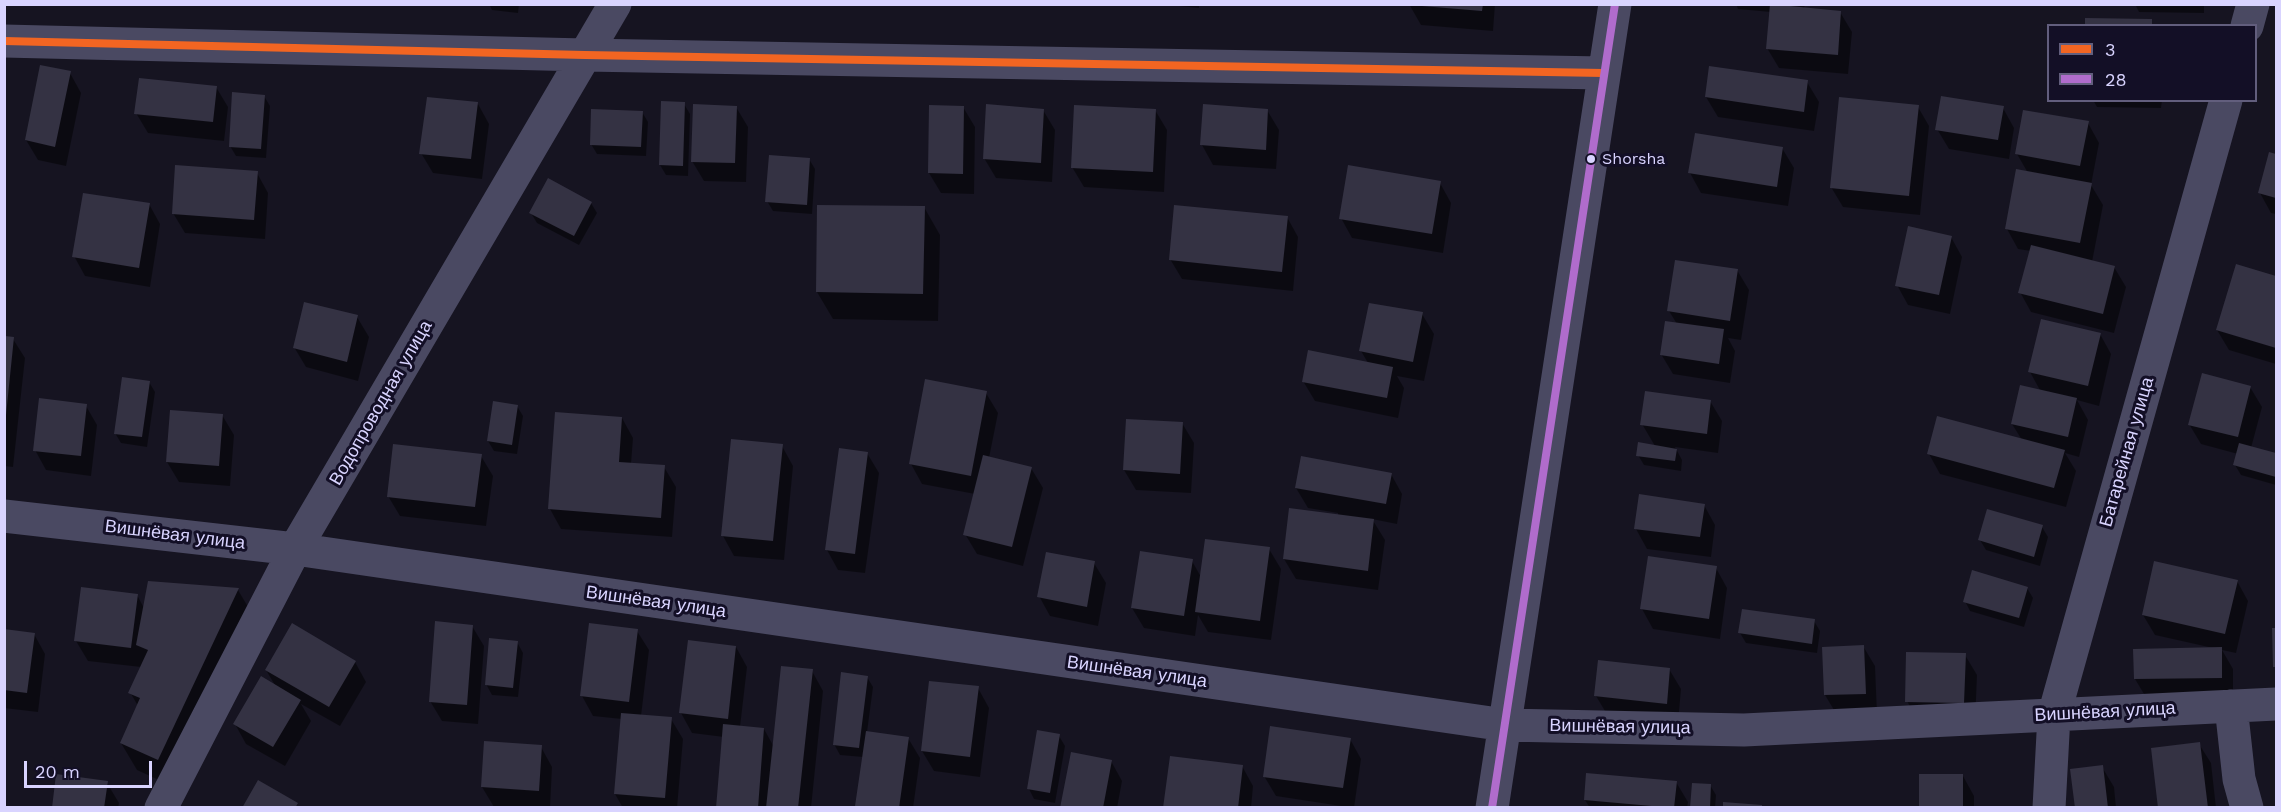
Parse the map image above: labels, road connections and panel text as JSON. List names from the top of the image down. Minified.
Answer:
{"streets":{"street":["Водопроводная улица","Батарейная улица","Вишнёвая улица"]},"crossings":[["Водопроводная улица","Вишнёвая улица"],["Батарейная улица","Вишнёвая улица"]],"places":["Shorsha"],"lines":["transit line 28","transit line 3"],"legend":["3","28"],"scale_bar":"20 m"}
